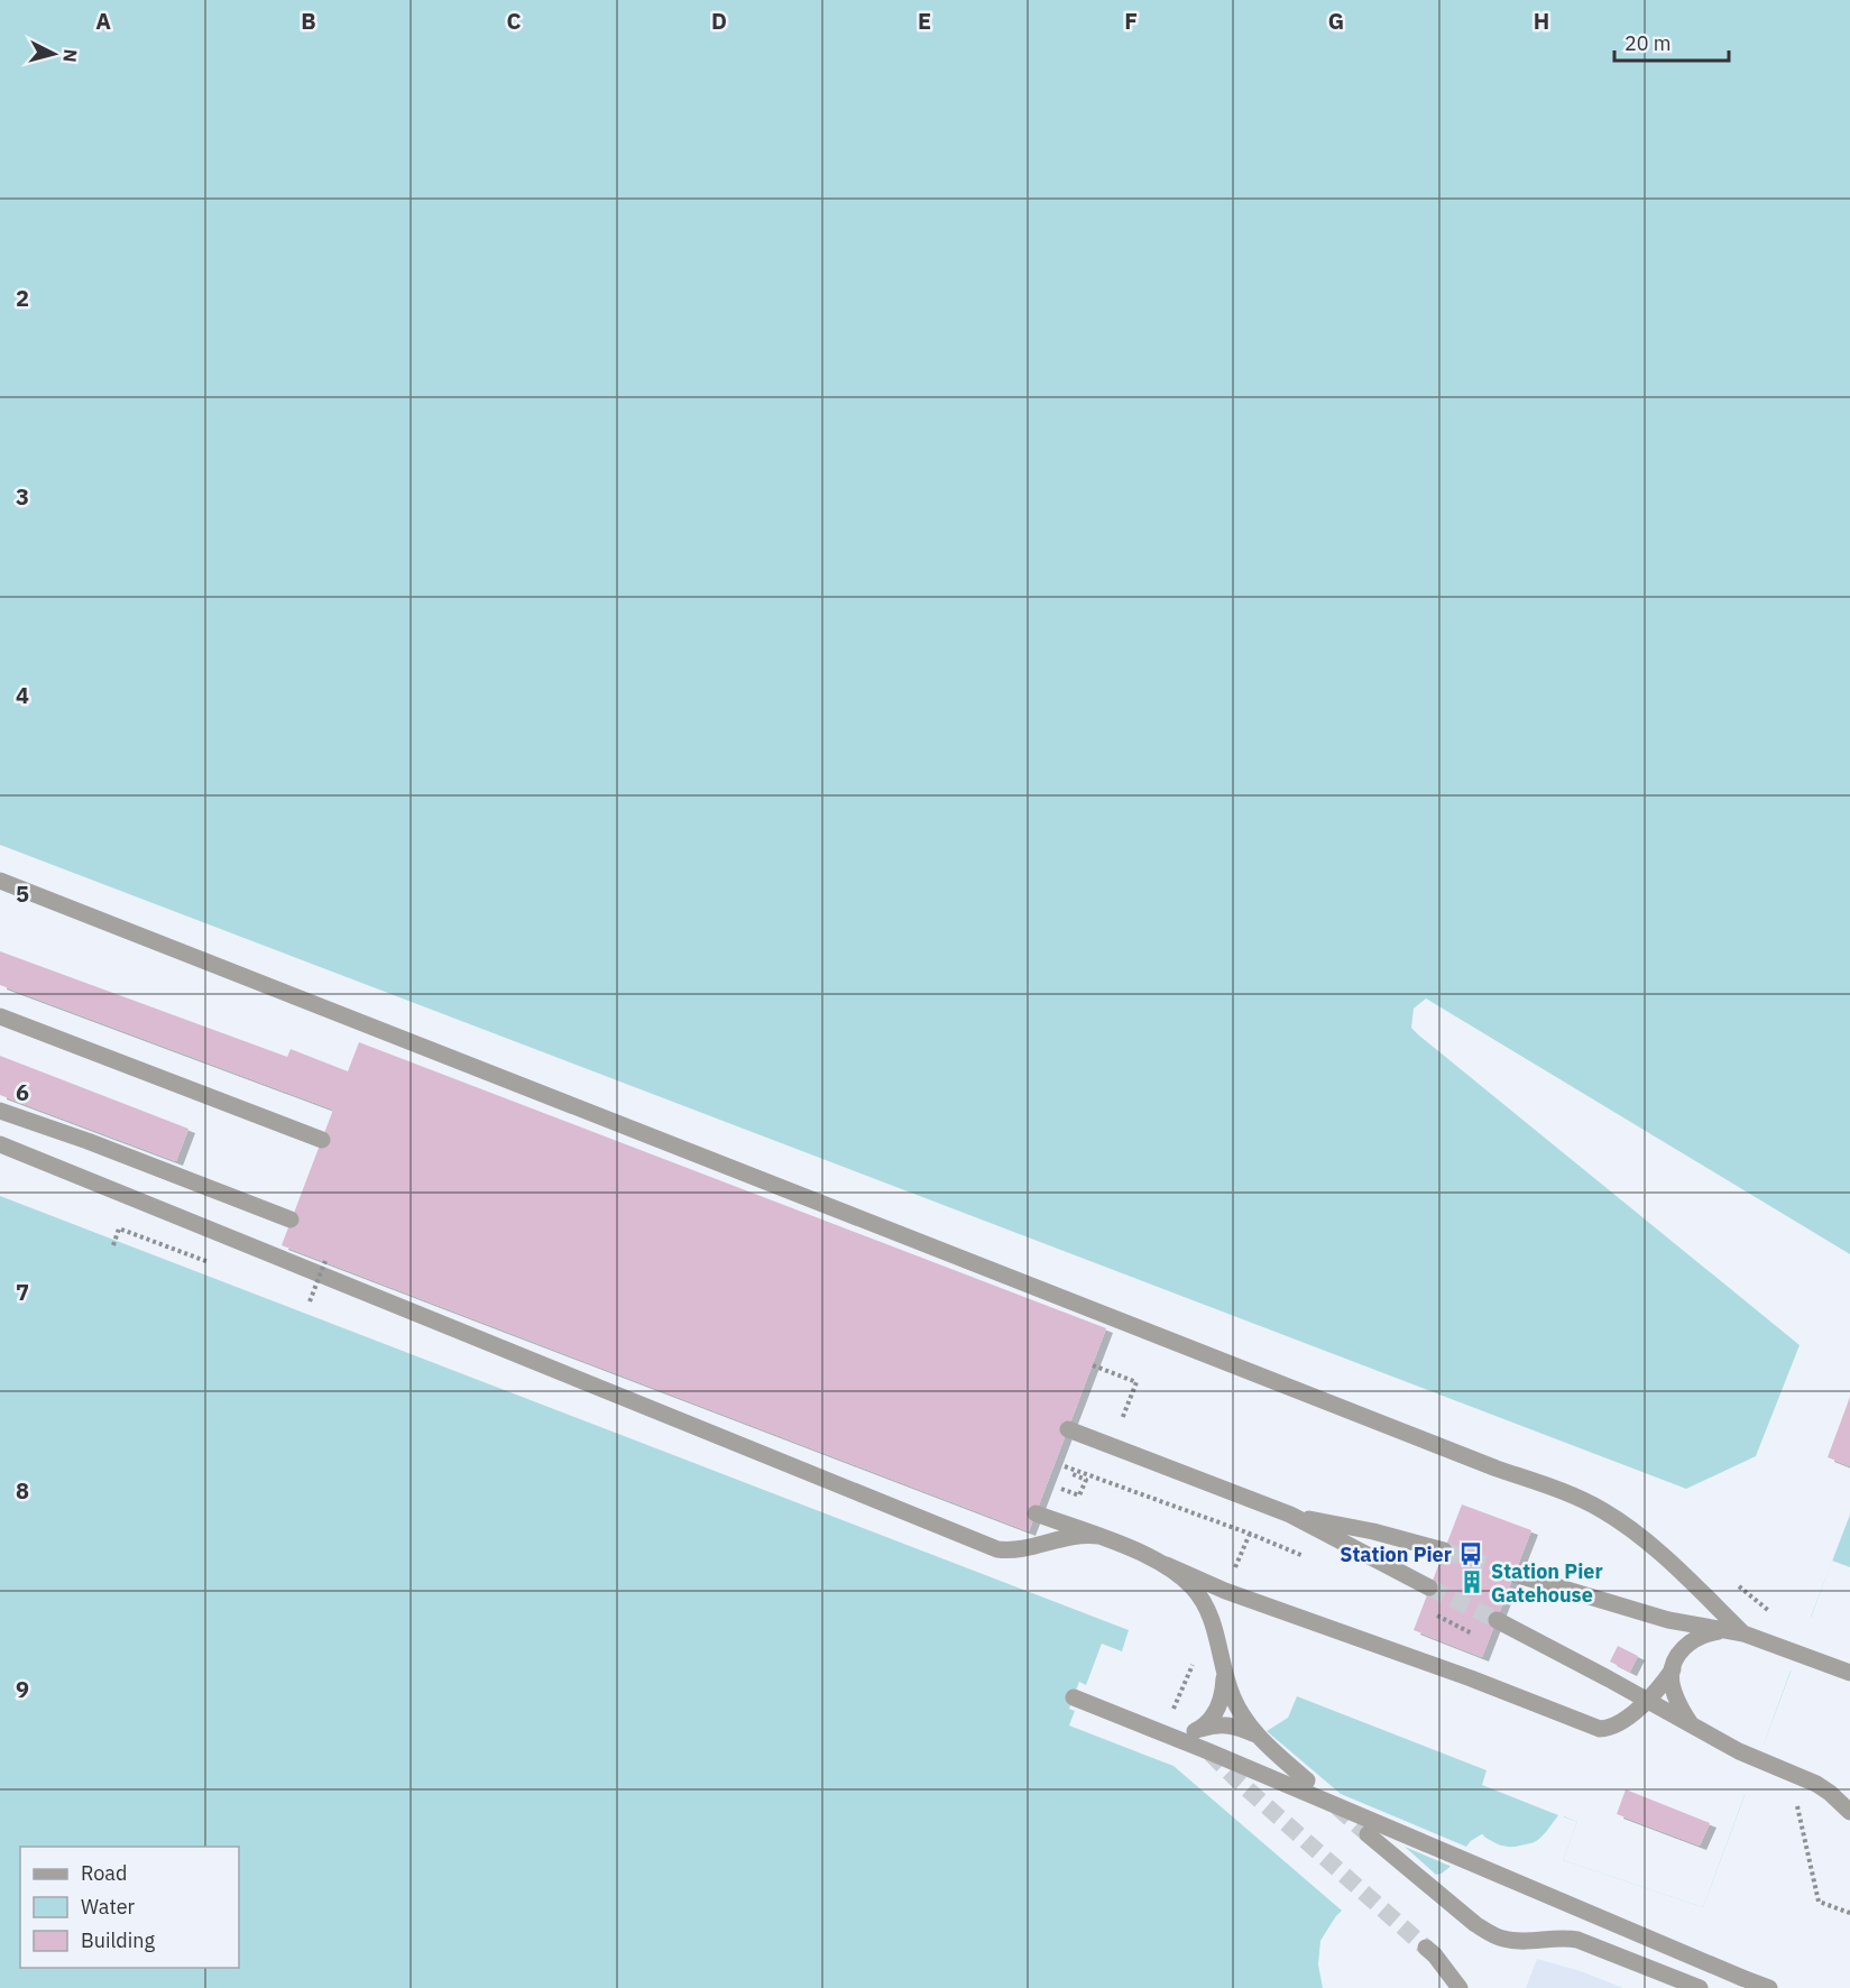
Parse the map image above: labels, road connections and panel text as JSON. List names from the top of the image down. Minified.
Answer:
{"places":{"bus stop":["Station Pier"],"building":["Station Pier Gatehouse"]},"legend":["Road","Water","Building"],"scale_bar":"20 m","north":"right","grid":{"columns":["A","B","C","D","E","F","G","H"],"rows":["2","3","4","5","6","7","8","9"]}}
